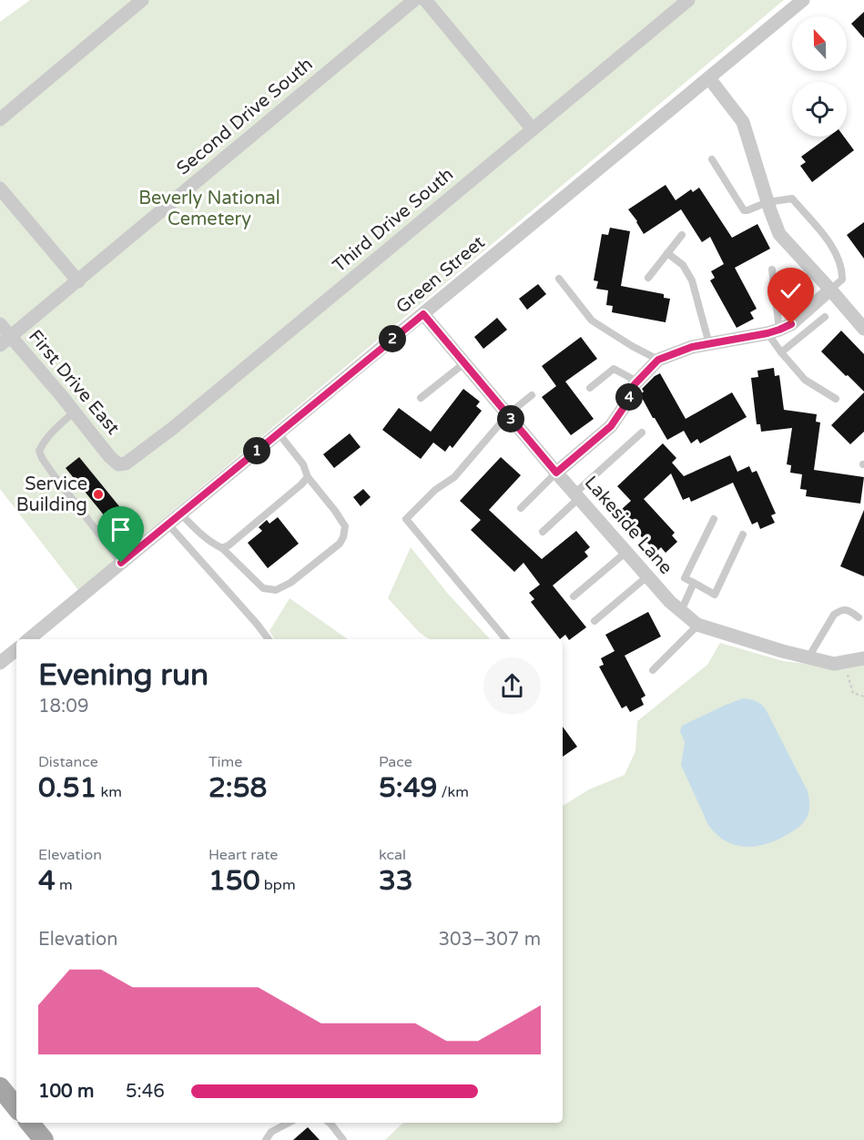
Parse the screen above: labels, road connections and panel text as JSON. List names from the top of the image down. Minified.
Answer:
{"streets":{"street":["Second Drive South","Third Drive South","Green Street","First Drive East","Lakeside Lane"]},"crossings":[["Second Drive South","First Drive East"],["Third Drive South","First Drive East"],["Green Street","Lakeside Lane"]],"parks":["Beverly National Cemetery"],"places":["Service Building"],"north":"top","page":{"pins":["2","4","3","1"],"heading":["Evening run","18:09"],"stats":[["Distance","0.51 km"],["Time","2:58"],["Pace","5:49 /km"],["Elevation","4 m"],["Heart rate","150 bpm"],["kcal","33"]],"chart":["Elevation","303–307 m"],"list":[{"name":"100 m","note":"5:46"}]}}
